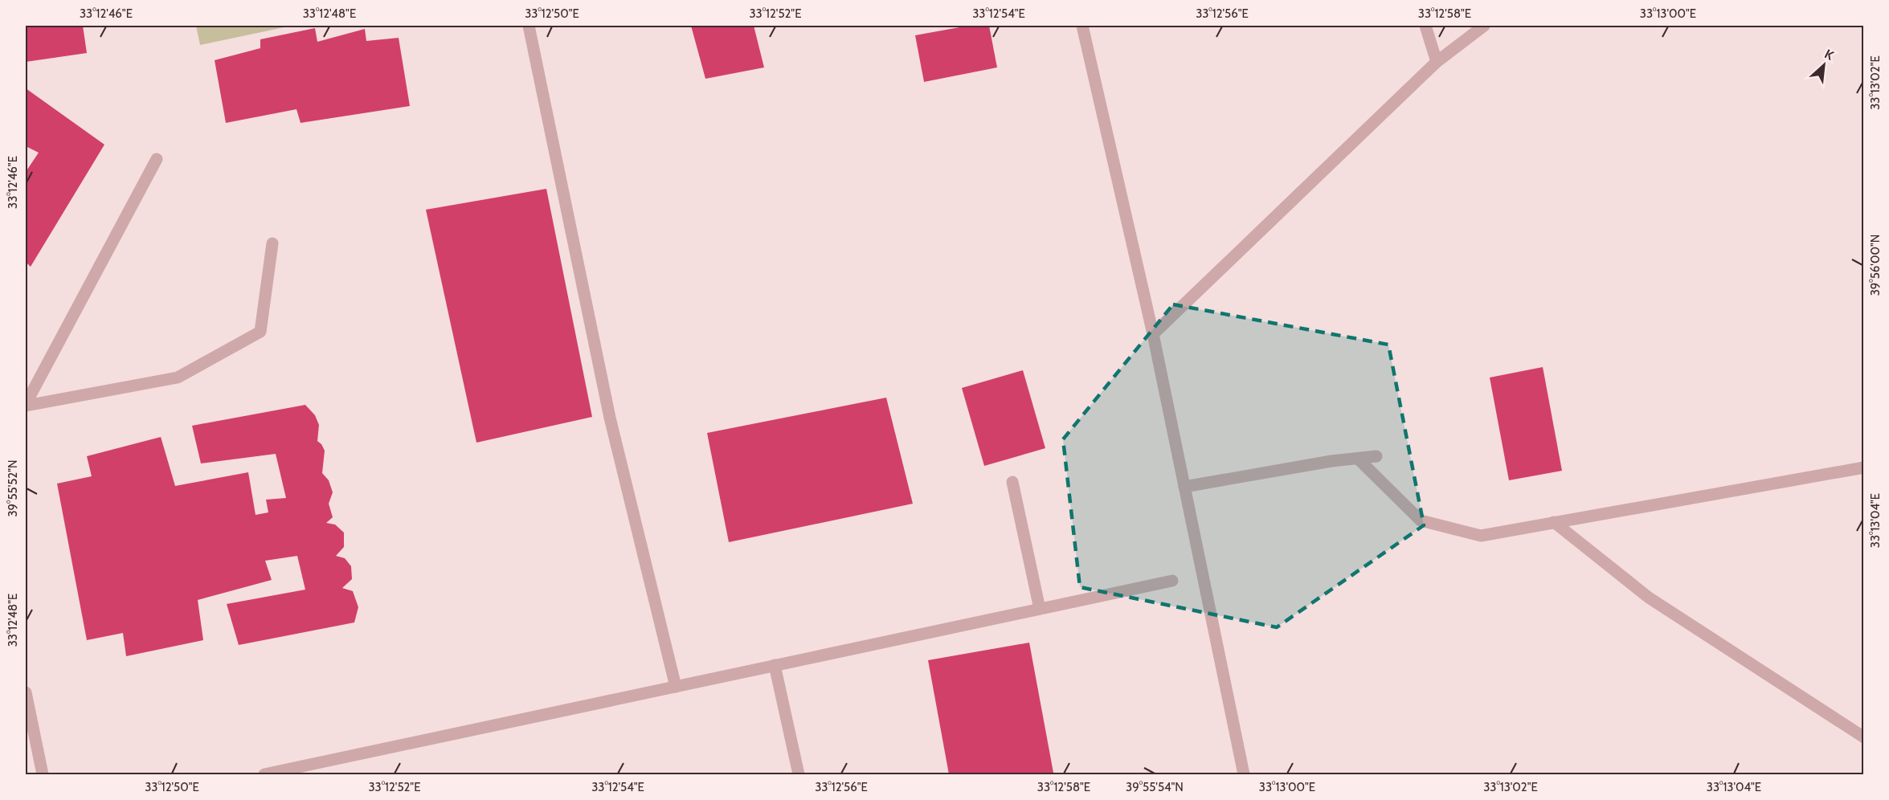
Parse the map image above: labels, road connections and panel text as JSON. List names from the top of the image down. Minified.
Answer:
{"north":"top right","coordinates":["33°12'46\"E","33°12'48\"E","33°12'50\"E","33°12'52\"E","33°12'54\"E","33°12'56\"E","33°12'58\"E","33°13'00\"E","33°13'02\"E","39°56'00\"N","39°55'52\"N","33°13'04\"E","39°55'54\"N"]}
